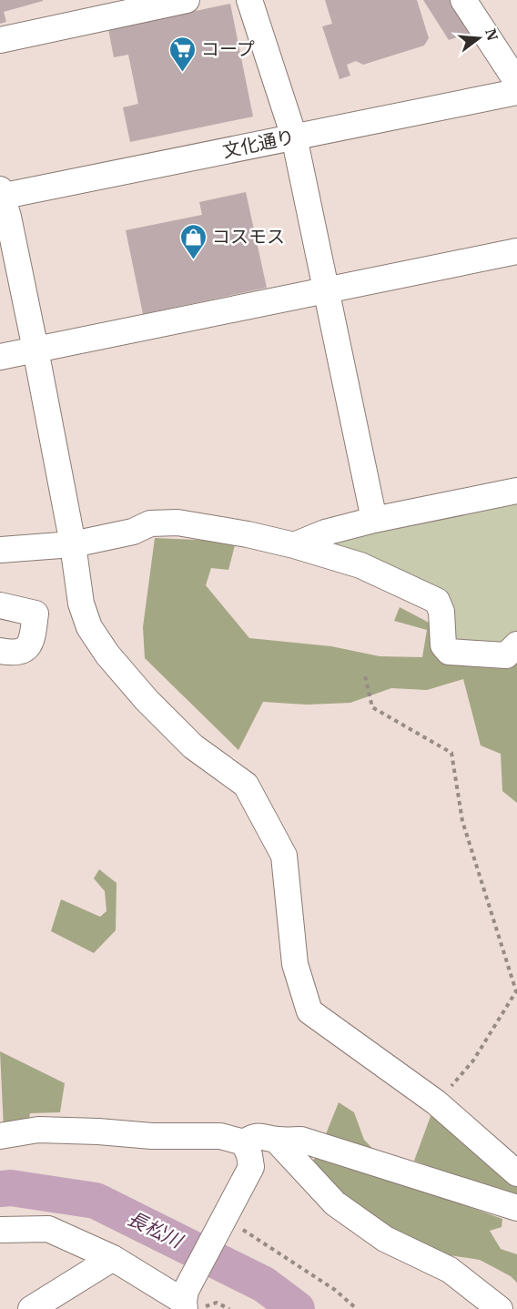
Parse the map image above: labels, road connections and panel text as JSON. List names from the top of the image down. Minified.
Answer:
{"streets":{"street":["文化通り"]},"water":["長松川"],"places":{"supermarket":["コープ"],"shop":["コスモス"]},"north":"right"}
